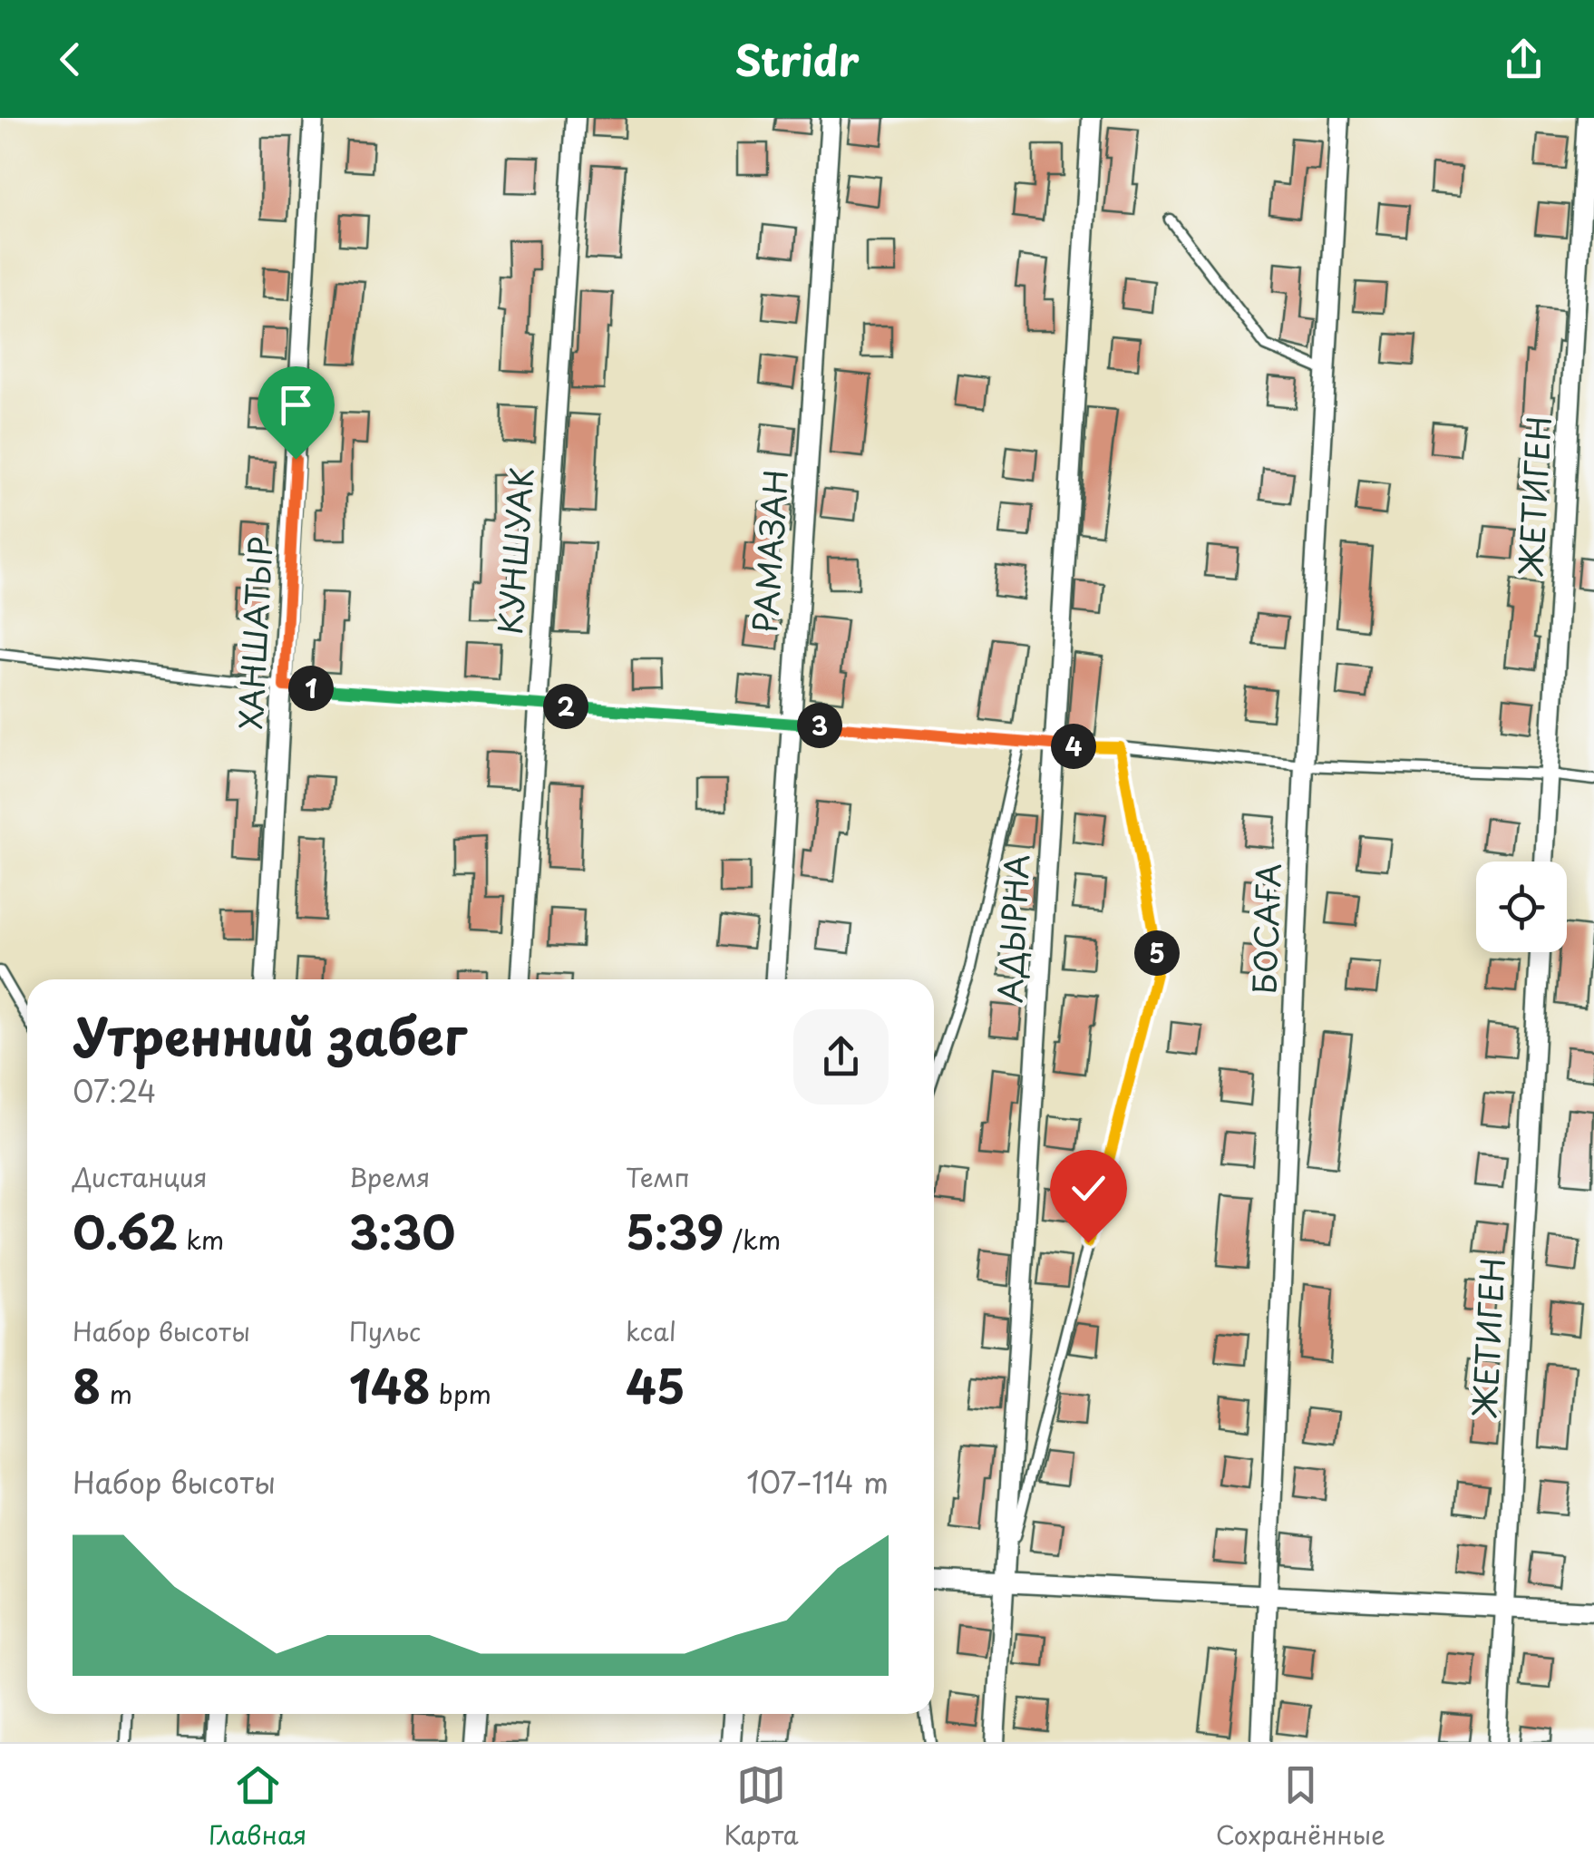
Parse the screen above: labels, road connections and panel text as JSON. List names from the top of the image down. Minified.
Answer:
{"streets":{"street":["ЖЕТИГЕН","КУНШУАК","РАМАЗАН","ХАНШАТЫР","АДЫРНА","БОСАҒА"]},"page":{"header":"Stridr","pins":["1","2","3","4","5"],"heading":["Утренний забег","07:24"],"stats":[["Дистанция","0.62 km"],["Время","3:30"],["Темп","5:39 /km"],["Набор высоты","8 m"],["Пульс","148 bpm"],["kcal","45"]],"chart":["Набор высоты","107–114 m"],"tabs":["Главная","Карта","Сохранённые"]}}
